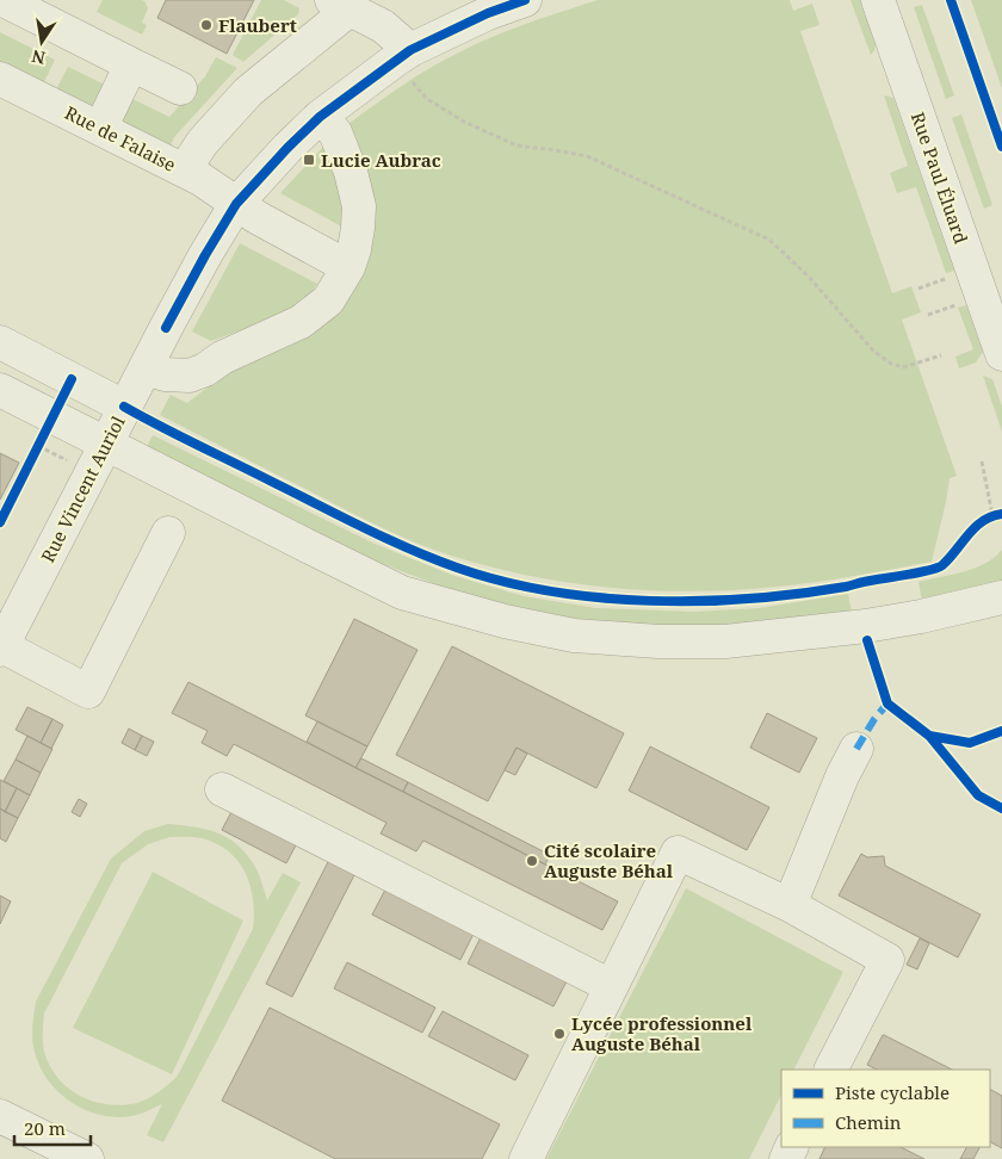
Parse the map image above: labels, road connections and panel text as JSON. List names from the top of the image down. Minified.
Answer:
{"streets":{"street":["Rue de Falaise","Rue Paul Éluard","Rue Vincent Auriol"]},"crossings":[["Rue de Falaise","Rue Vincent Auriol"]],"places":{"other":["Flaubert","Cité scolaire Auguste Béhal","Lycée professionnel Auguste Béhal"],"transit":["Lucie Aubrac"]},"legend":["Piste cyclable","Chemin"],"scale_bar":"20 m","north":"bottom"}
